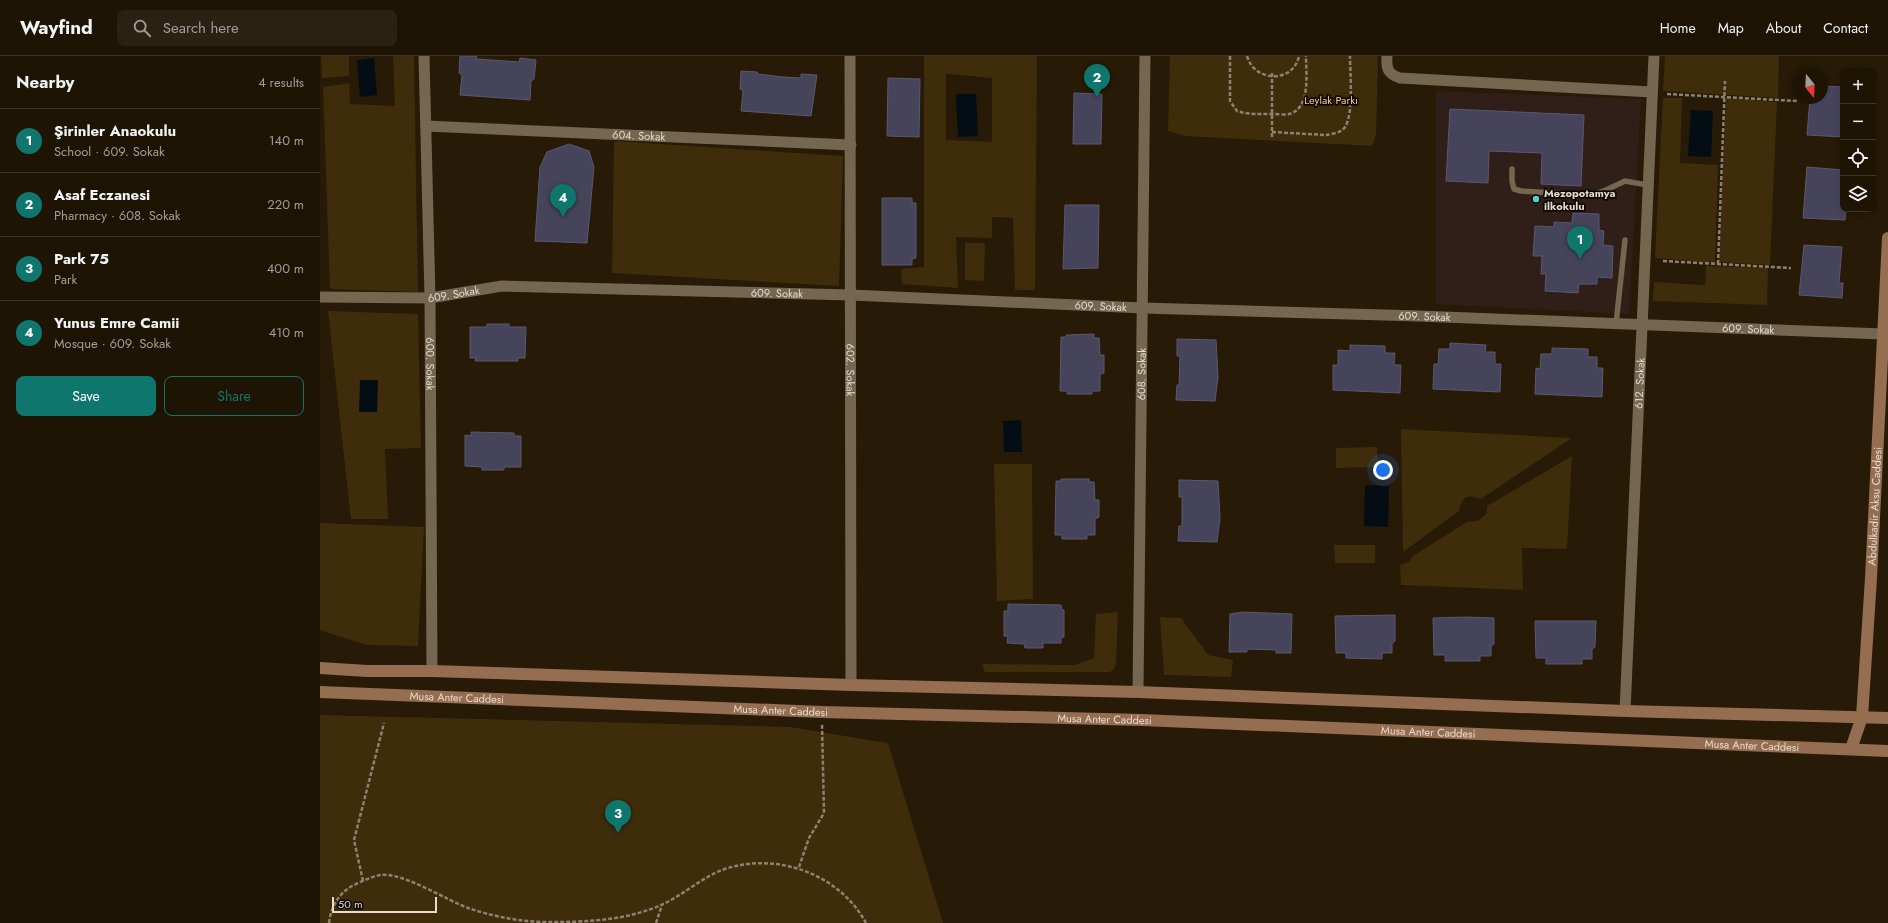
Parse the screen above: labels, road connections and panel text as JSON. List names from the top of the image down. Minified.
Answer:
{"streets":{"main road":["Abdulkadir Aksu Caddesi","Musa Anter Caddesi"],"street":["604. Sokak","609. Sokak","600. Sokak","602. Sokak","608. Sokak","612. Sokak"]},"crossings":[["604. Sokak","600. Sokak"],["604. Sokak","602. Sokak"],["609. Sokak","600. Sokak"],["609. Sokak","602. Sokak"],["609. Sokak","608. Sokak"],["609. Sokak","612. Sokak"],["609. Sokak","Abdulkadir Aksu Caddesi"],["Abdulkadir Aksu Caddesi","Musa Anter Caddesi"]],"parks":["Leylak Parkı"],"places":["Mezopotamya ilkokulu"],"scale_bar":"50 m","north":"bottom","page":{"header":"Wayfind","search":"Search here","nav":["Home","Map","About","Contact"],"heading":["Nearby","4 results"],"pins":["2","4","1","3"],"map_buttons":["+","−"],"list":[{"mark":"1","name":"Şirinler Anaokulu","note":"School · 609. Sokak","value":"140 m"},{"mark":"2","name":"Asaf Eczanesi","note":"Pharmacy · 608. Sokak","value":"220 m"},{"mark":"3","name":"Park 75","note":"Park","value":"400 m"},{"mark":"4","name":"Yunus Emre Camii","note":"Mosque · 609. Sokak","value":"410 m"}],"buttons":["Save","Share"],"scale":"50 m"}}
